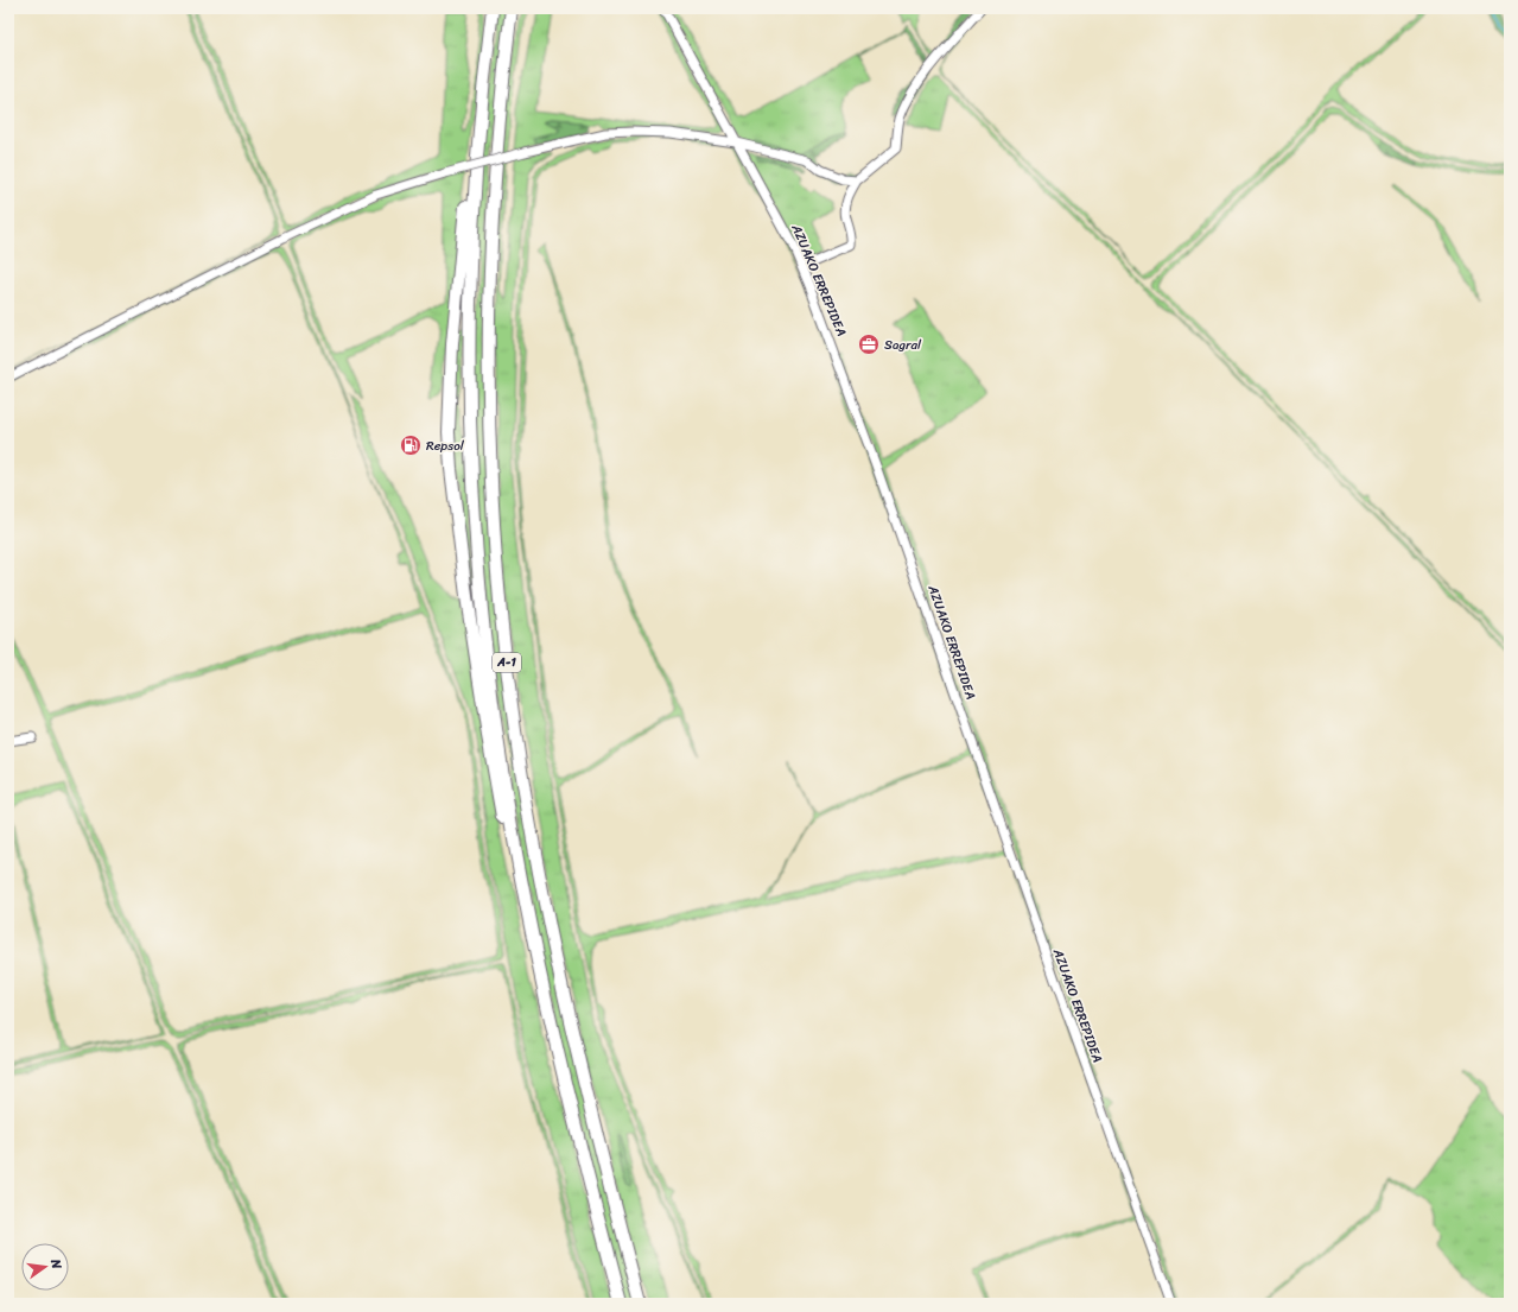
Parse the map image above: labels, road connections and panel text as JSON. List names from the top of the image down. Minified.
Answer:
{"streets":{"highway":["A-1"],"street":["AZUAKO ERREPIDEA"]},"places":{"office":["Sagral"],"fuel station":["Repsol"]},"north":"right"}
